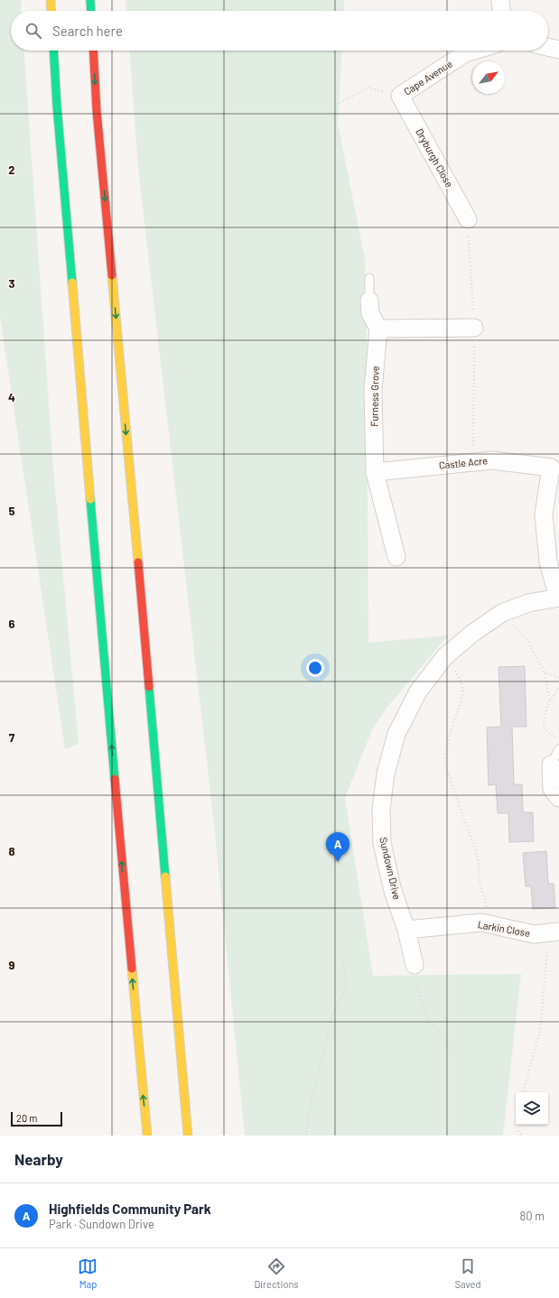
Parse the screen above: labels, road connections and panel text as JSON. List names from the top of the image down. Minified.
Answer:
{"streets":{"street":["Cape Avenue","Dryburgh Close","Furness Grove","Castle Acre","Sundown Drive","Larkin Close"]},"crossings":[["Cape Avenue","Dryburgh Close"],["Furness Grove","Castle Acre"],["Castle Acre","Sundown Drive"],["Sundown Drive","Larkin Close"]],"scale_bar":"20 m","north":"top right","page":{"search":"Search here","pins":"A","scale":"20 m","heading":"Nearby","list":[{"mark":"A","name":"Highfields Community Park","note":"Park · Sundown Drive","value":"80 m"}],"nav":["Map","Directions","Saved"]},"grid":{"rows":["2","3","4","5","6","7","8","9"]}}
